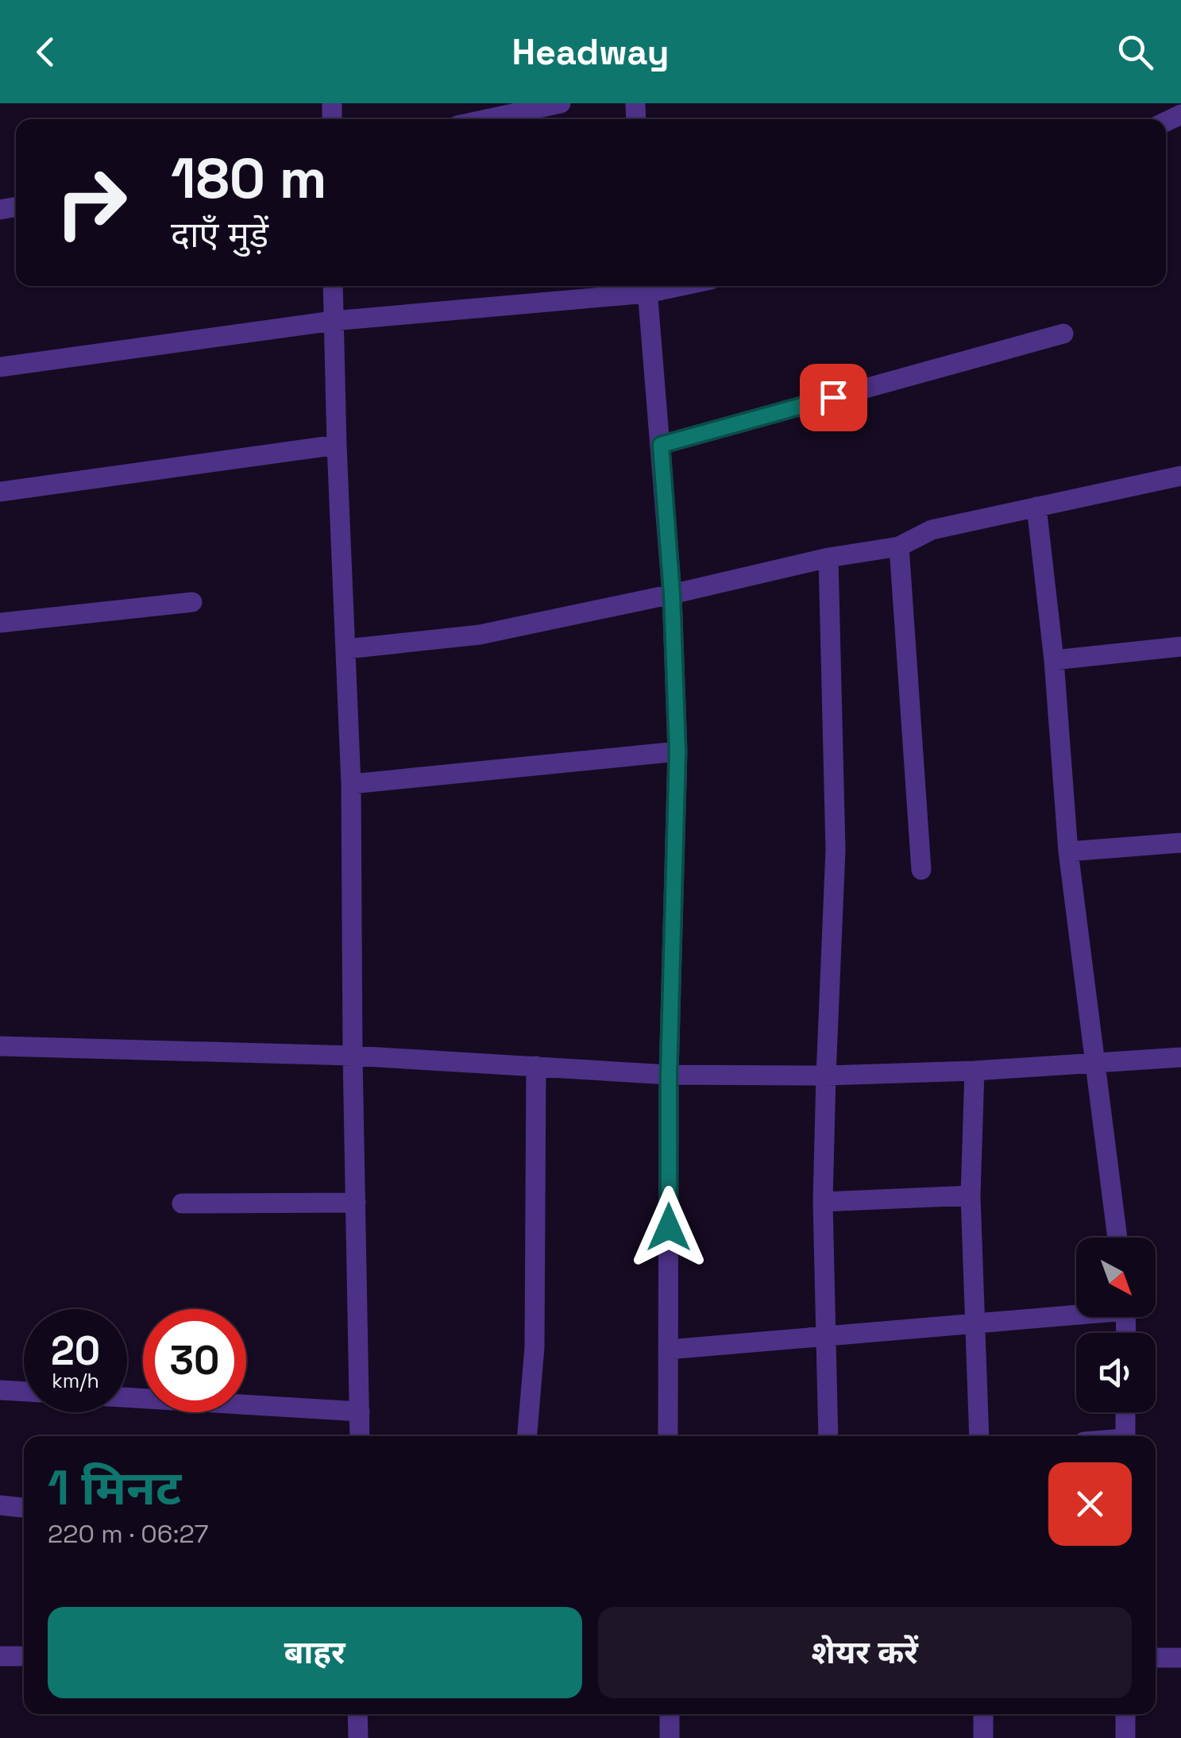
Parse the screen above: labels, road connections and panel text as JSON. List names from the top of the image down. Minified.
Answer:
{"north":"bottom right","page":{"header":"Headway","turn":["180 m","दाएँ मुड़ें"],"speed":"20 km/h","limit":"30","heading":["1 मिनट","220 m · 06:27"],"buttons":["बाहर","शेयर करें"]}}
